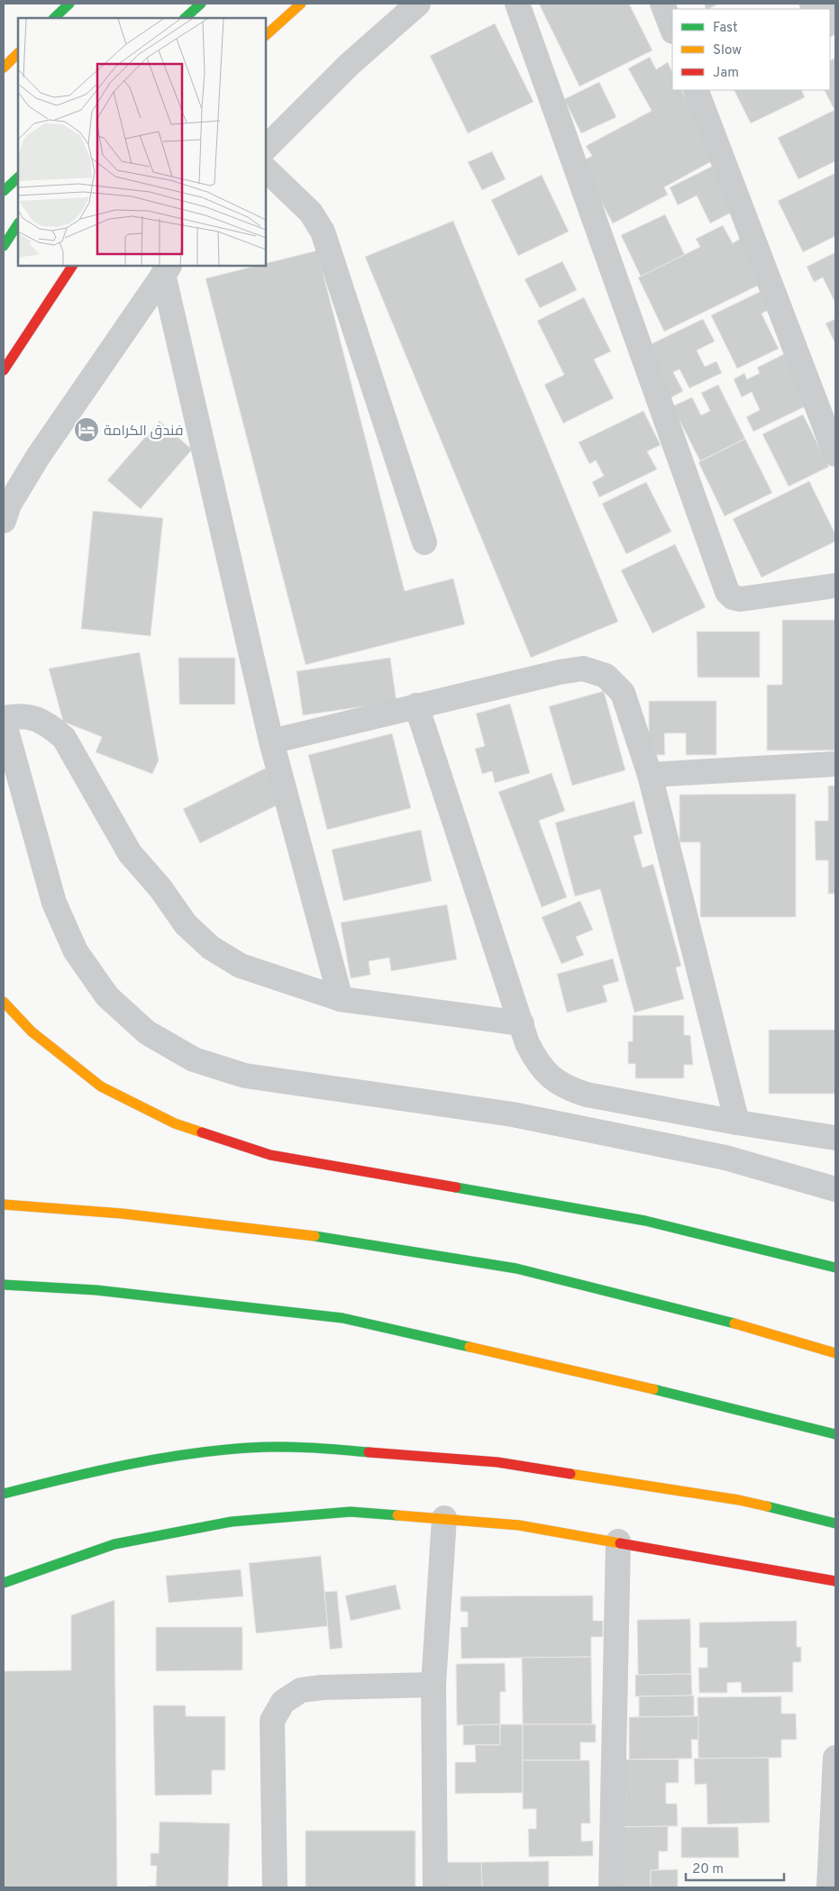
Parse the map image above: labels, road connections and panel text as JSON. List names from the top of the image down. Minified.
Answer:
{"places":{"hotel":["فندق الكرامة"]},"legend":["Fast","Slow","Jam"],"scale_bar":"20 m"}
